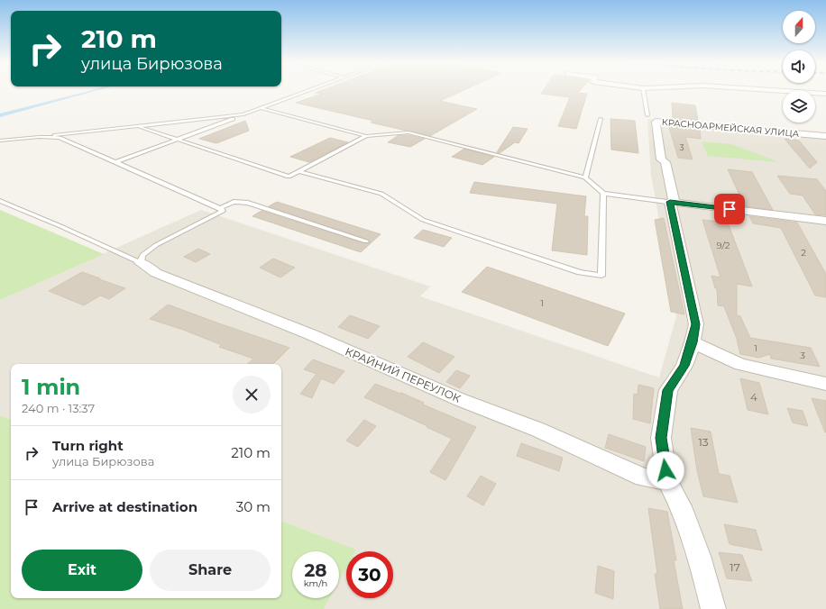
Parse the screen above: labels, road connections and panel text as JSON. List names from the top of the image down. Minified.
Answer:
{"streets":{"street":["КРАСНОАРМЕЙСКАЯ УЛИЦА","КРАЙНИЙ ПЕРЕУЛОК"]},"house_numbers":["3","9/2","2","1","1","3","4","13","17"],"north":"top","page":{"turn":["210 m","улица Бирюзова"],"heading":["1 min","240 m · 13:37"],"list":[{"name":"Turn right","note":"улица Бирюзова","value":"210 m"},{"name":"Arrive at destination","value":"30 m"}],"buttons":["Exit","Share"],"speed":"28 km/h","limit":"30"}}
